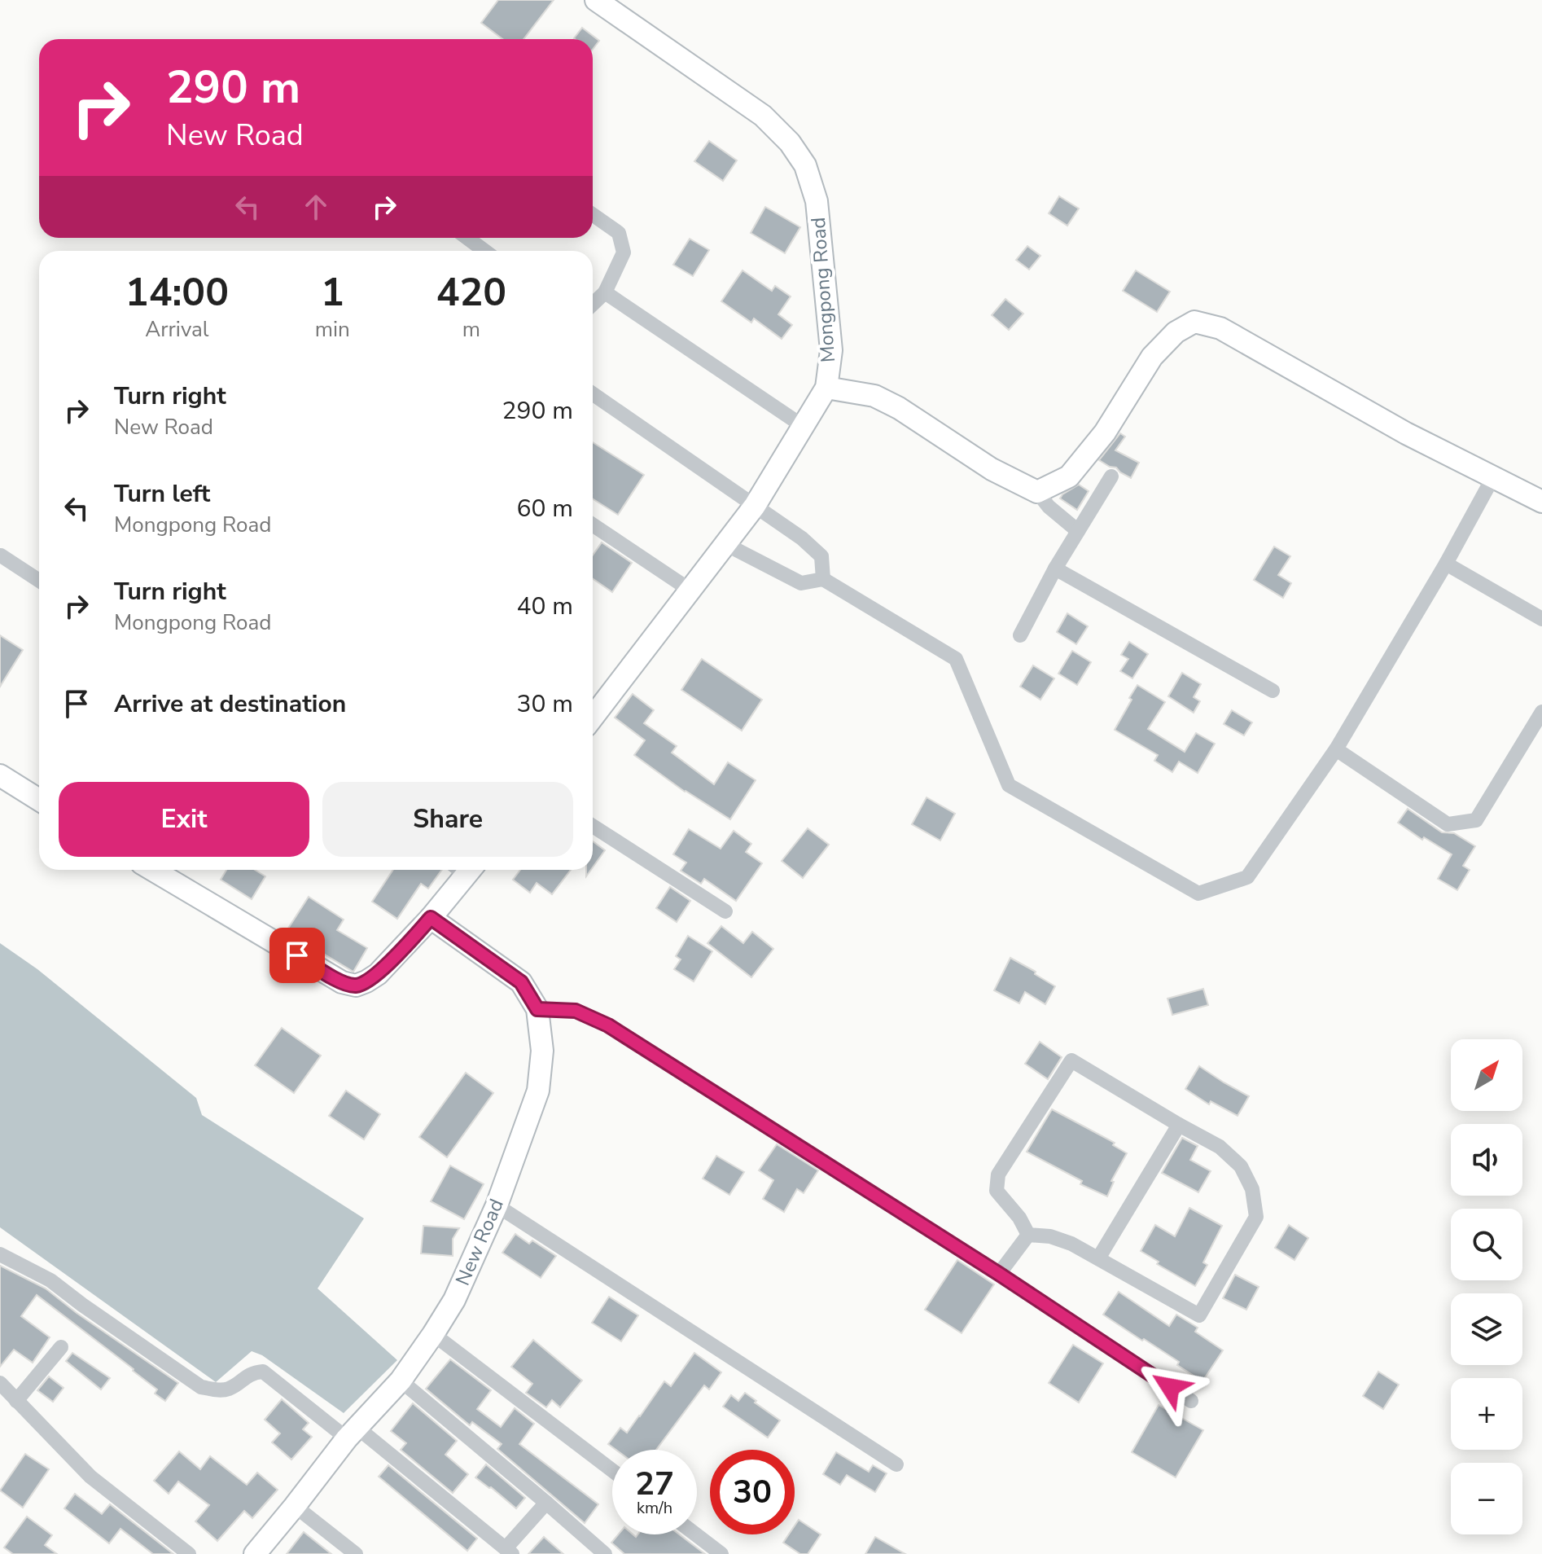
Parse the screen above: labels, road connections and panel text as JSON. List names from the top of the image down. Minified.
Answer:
{"streets":{"street":["Mongpong Road","New Road"]},"north":"top right","page":{"turn":["290 m","New Road"],"eta":["14:00","Arrival","1","min","420","m"],"list":[{"name":"Turn right","note":"New Road","value":"290 m"},{"name":"Turn left","note":"Mongpong Road","value":"60 m"},{"name":"Turn right","note":"Mongpong Road","value":"40 m"},{"name":"Arrive at destination","value":"30 m"}],"buttons":["Exit","Share"],"map_buttons":["+","−"],"speed":"27 km/h","limit":"30"}}
